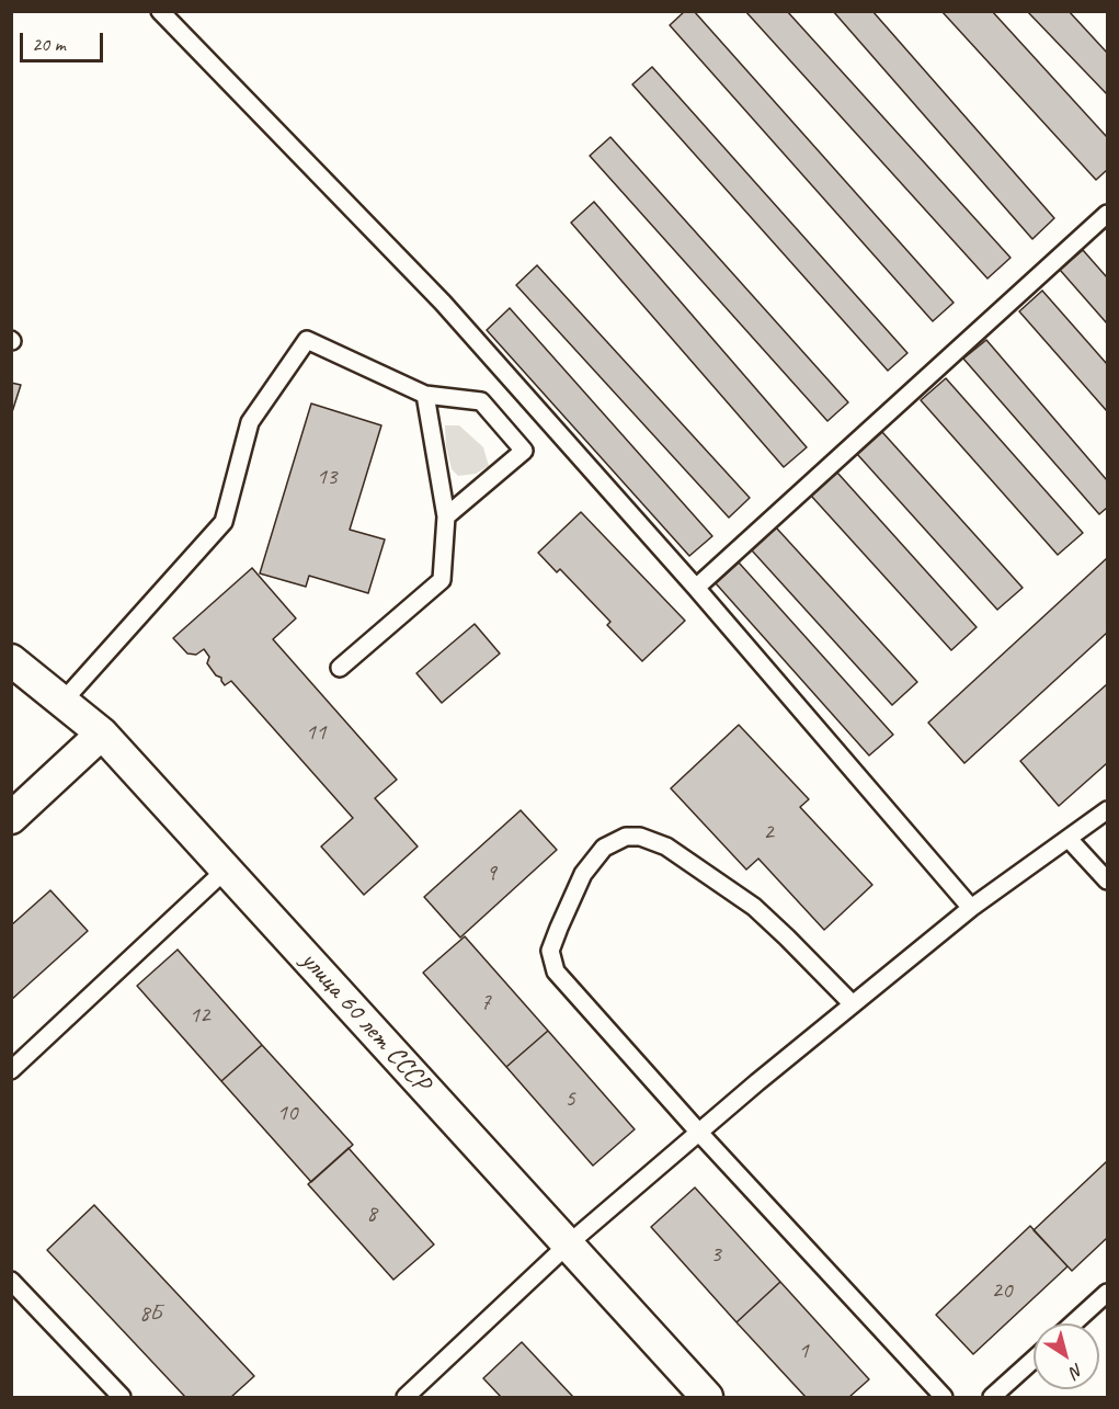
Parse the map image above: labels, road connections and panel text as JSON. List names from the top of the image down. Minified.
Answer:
{"streets":{"street":["улица 60 лет СССР"]},"house_numbers":["13","11","2","9","7","12","5","10","8","3","20","8Б","1"],"scale_bar":"20 m","north":"bottom right"}
